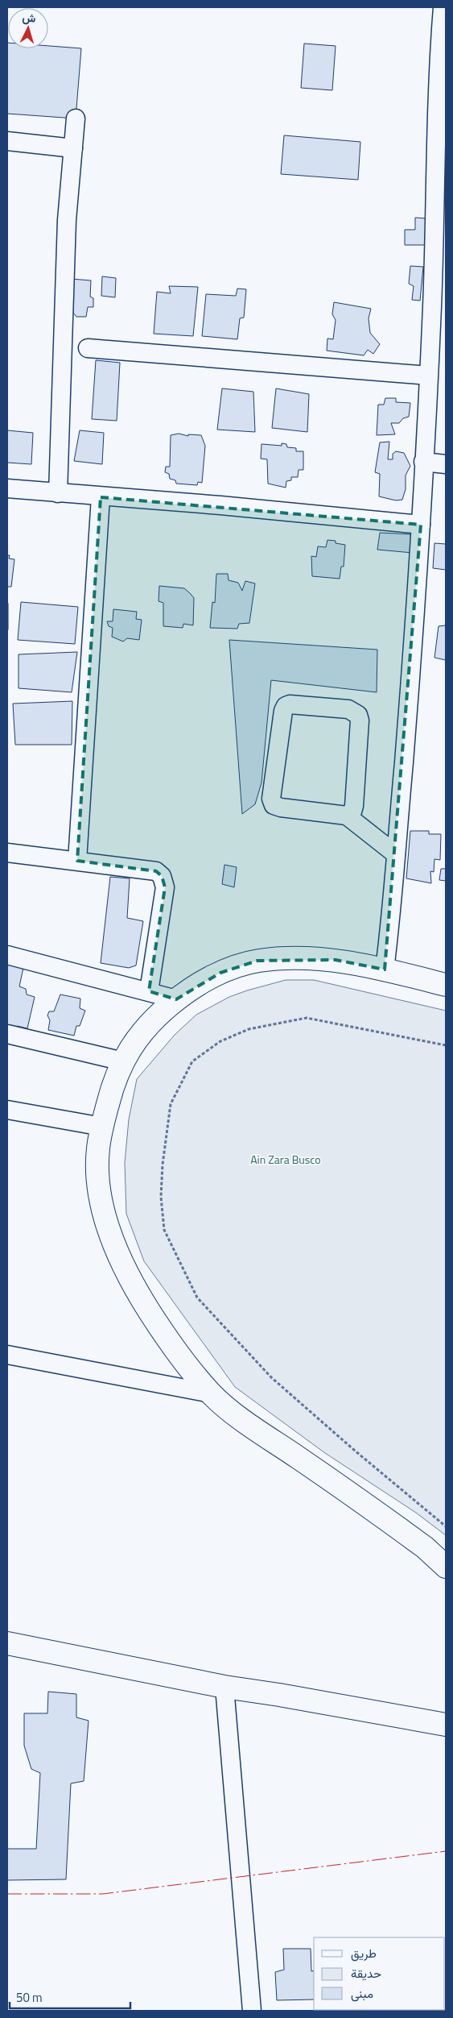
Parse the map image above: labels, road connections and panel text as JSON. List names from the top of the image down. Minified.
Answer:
{"parks":["Ain Zara Busco"],"legend":["طريق","حديقة","مبنى"],"scale_bar":"50 m","north":"top"}
